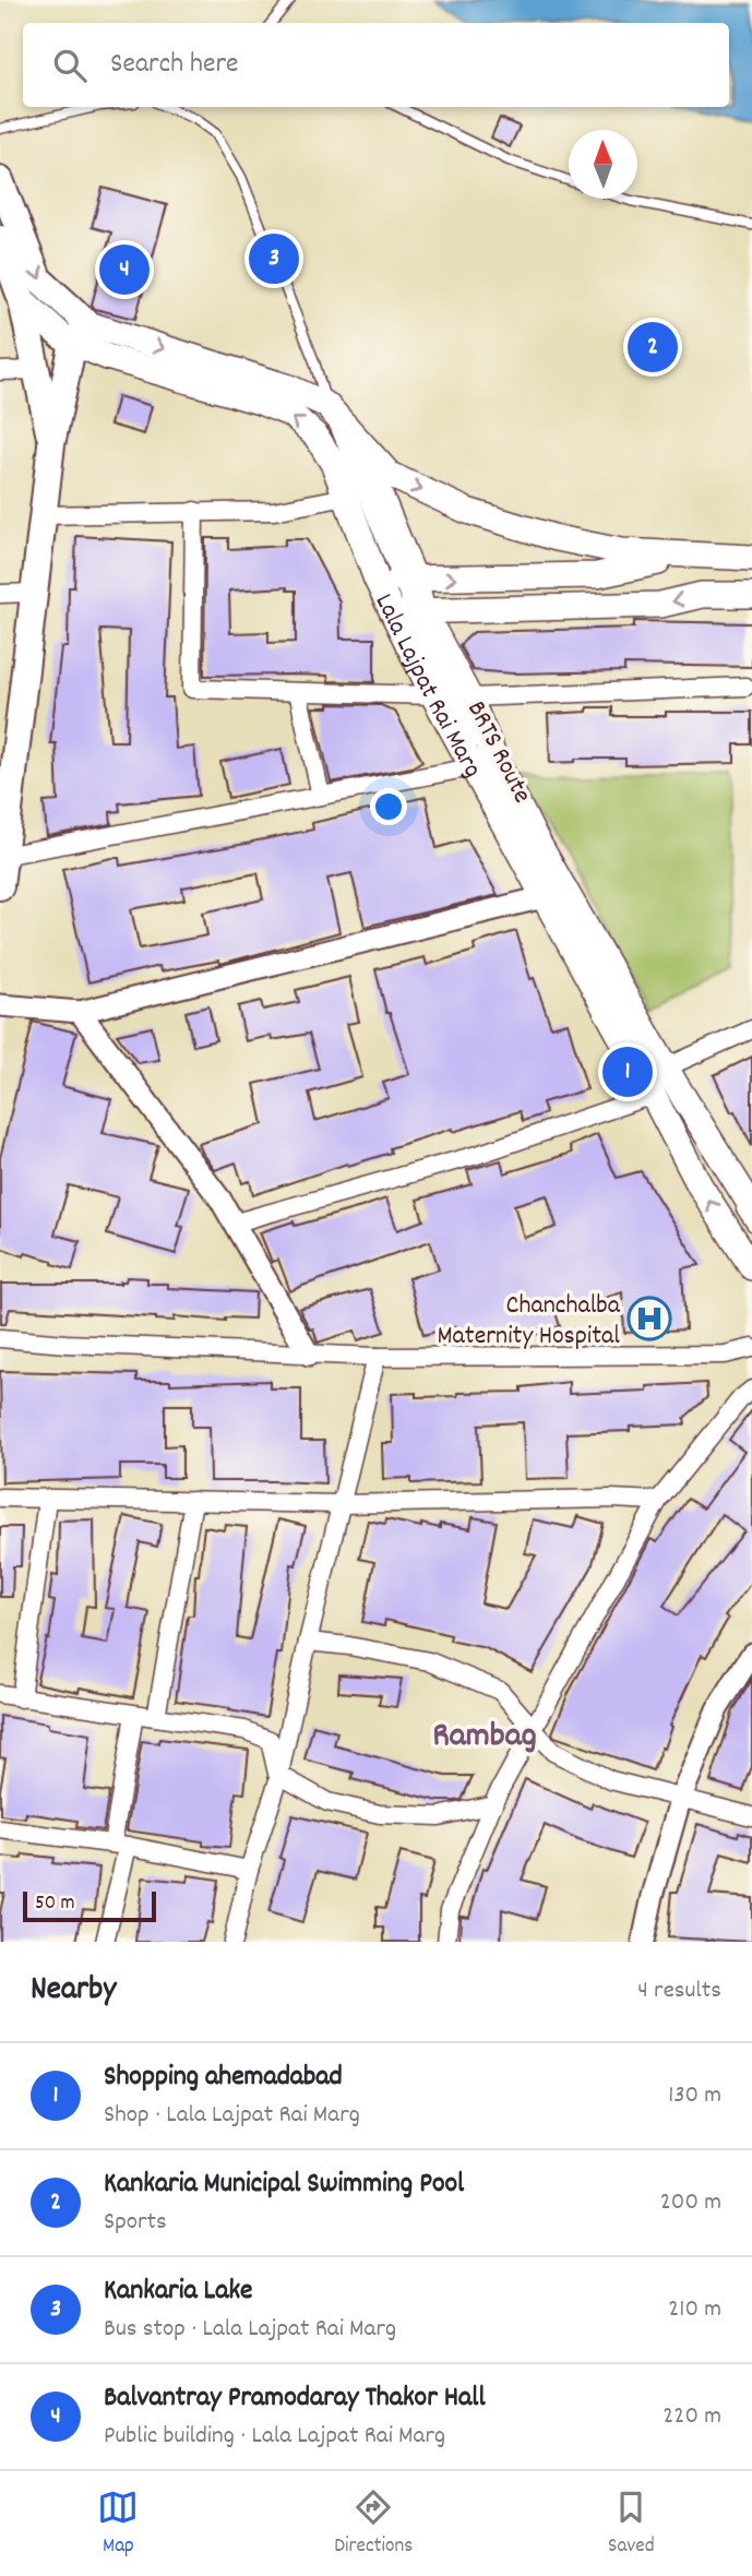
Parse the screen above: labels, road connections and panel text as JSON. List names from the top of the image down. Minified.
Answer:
{"streets":{"main road":["Lala Lajpat Rai Marg"],"lane":["BRTS Route"]},"crossings":[["Lala Lajpat Rai Marg","BRTS Route"]],"districts":["Rambag"],"places":{"hospital":["Chanchalba Maternity Hospital"]},"scale_bar":"50 m","north":"top","page":{"search":"Search here","pins":["3","4","2","1"],"scale":"50 m","heading":["Nearby","4 results"],"list":[{"mark":"1","name":"Shopping ahemadabad","note":"Shop · Lala Lajpat Rai Marg","value":"130 m"},{"mark":"2","name":"Kankaria Municipal Swimming Pool","note":"Sports","value":"200 m"},{"mark":"3","name":"Kankaria Lake","note":"Bus stop · Lala Lajpat Rai Marg","value":"210 m"},{"mark":"4","name":"Balvantray Pramodaray Thakor Hall","note":"Public building · Lala Lajpat Rai Marg","value":"220 m"}],"nav":["Map","Directions","Saved"]}}
